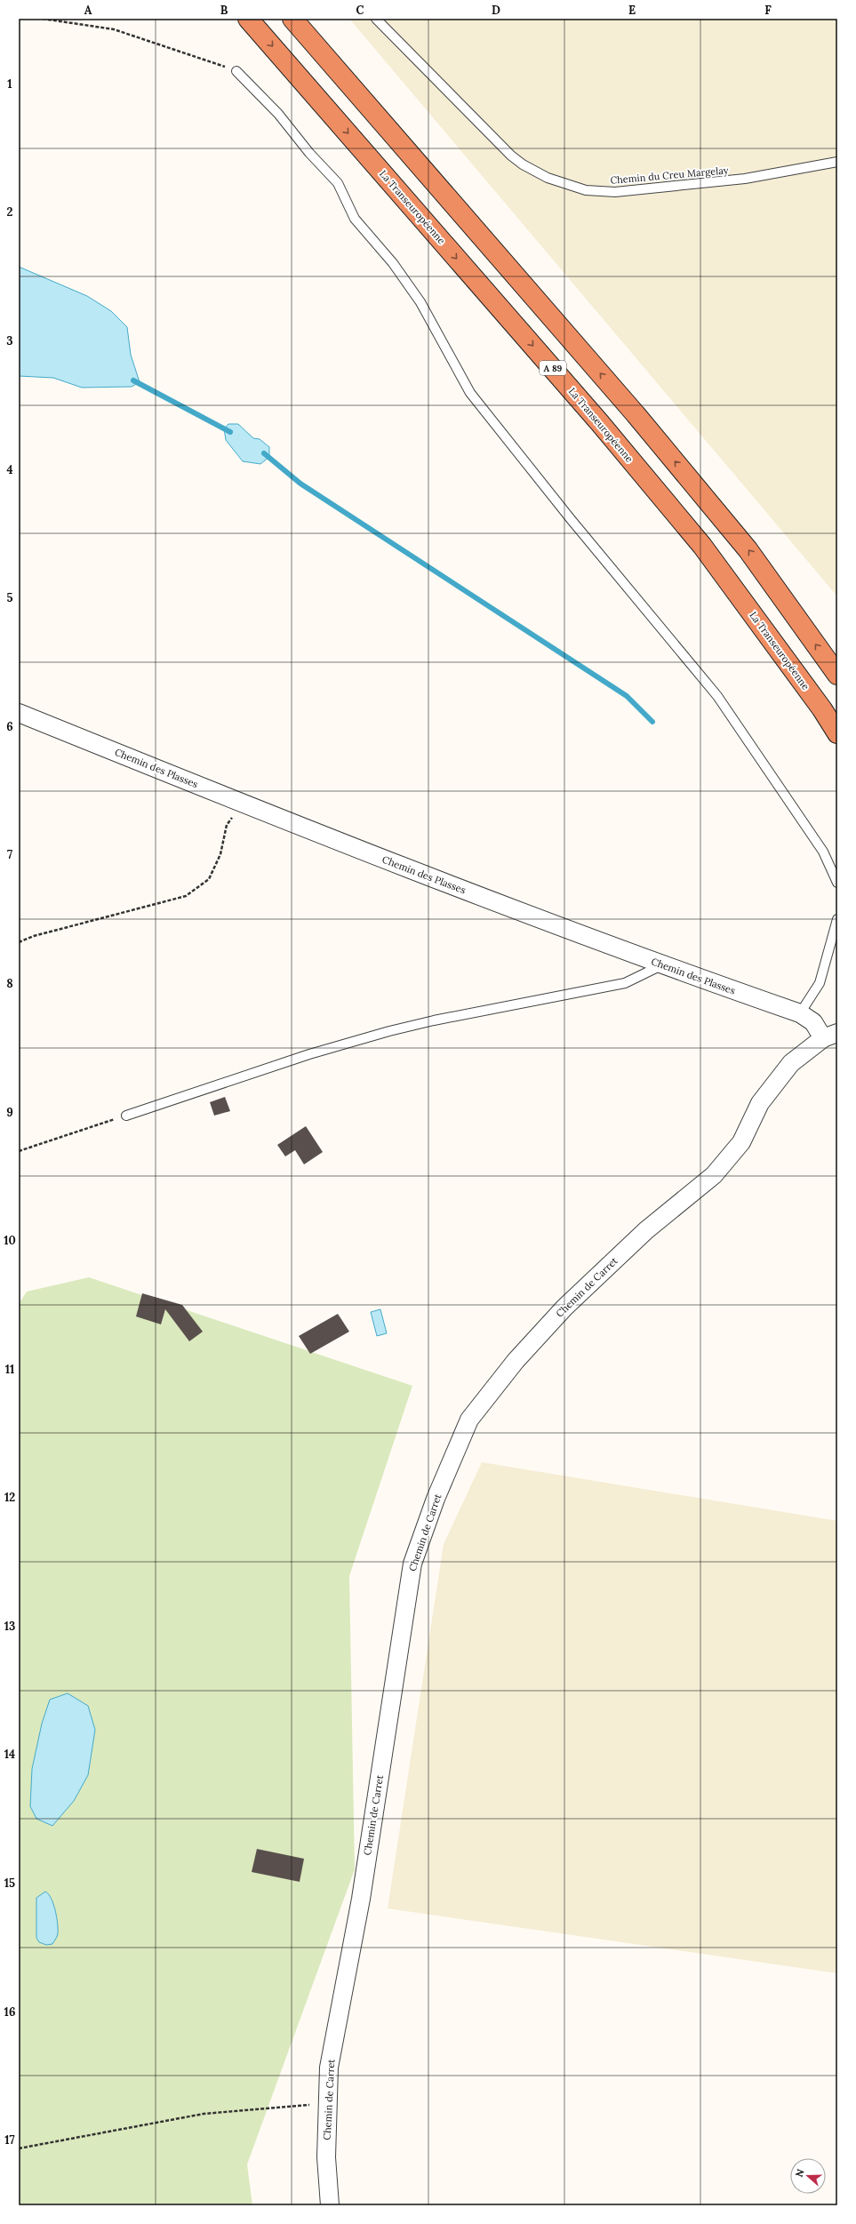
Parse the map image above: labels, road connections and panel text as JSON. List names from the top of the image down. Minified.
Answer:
{"streets":{"highway":["La Transeuropéenne","A 89"],"street":["Chemin des Plasses","Chemin de Carret"],"lane":["Chemin du Creu Margelay"]},"crossings":[["Chemin des Plasses","Chemin de Carret"]],"north":"left","grid":{"columns":["A","B","C","D","E","F"],"rows":["1","2","3","4","5","6","7","8","9","10","11","12","13","14","15","16","17"]}}
